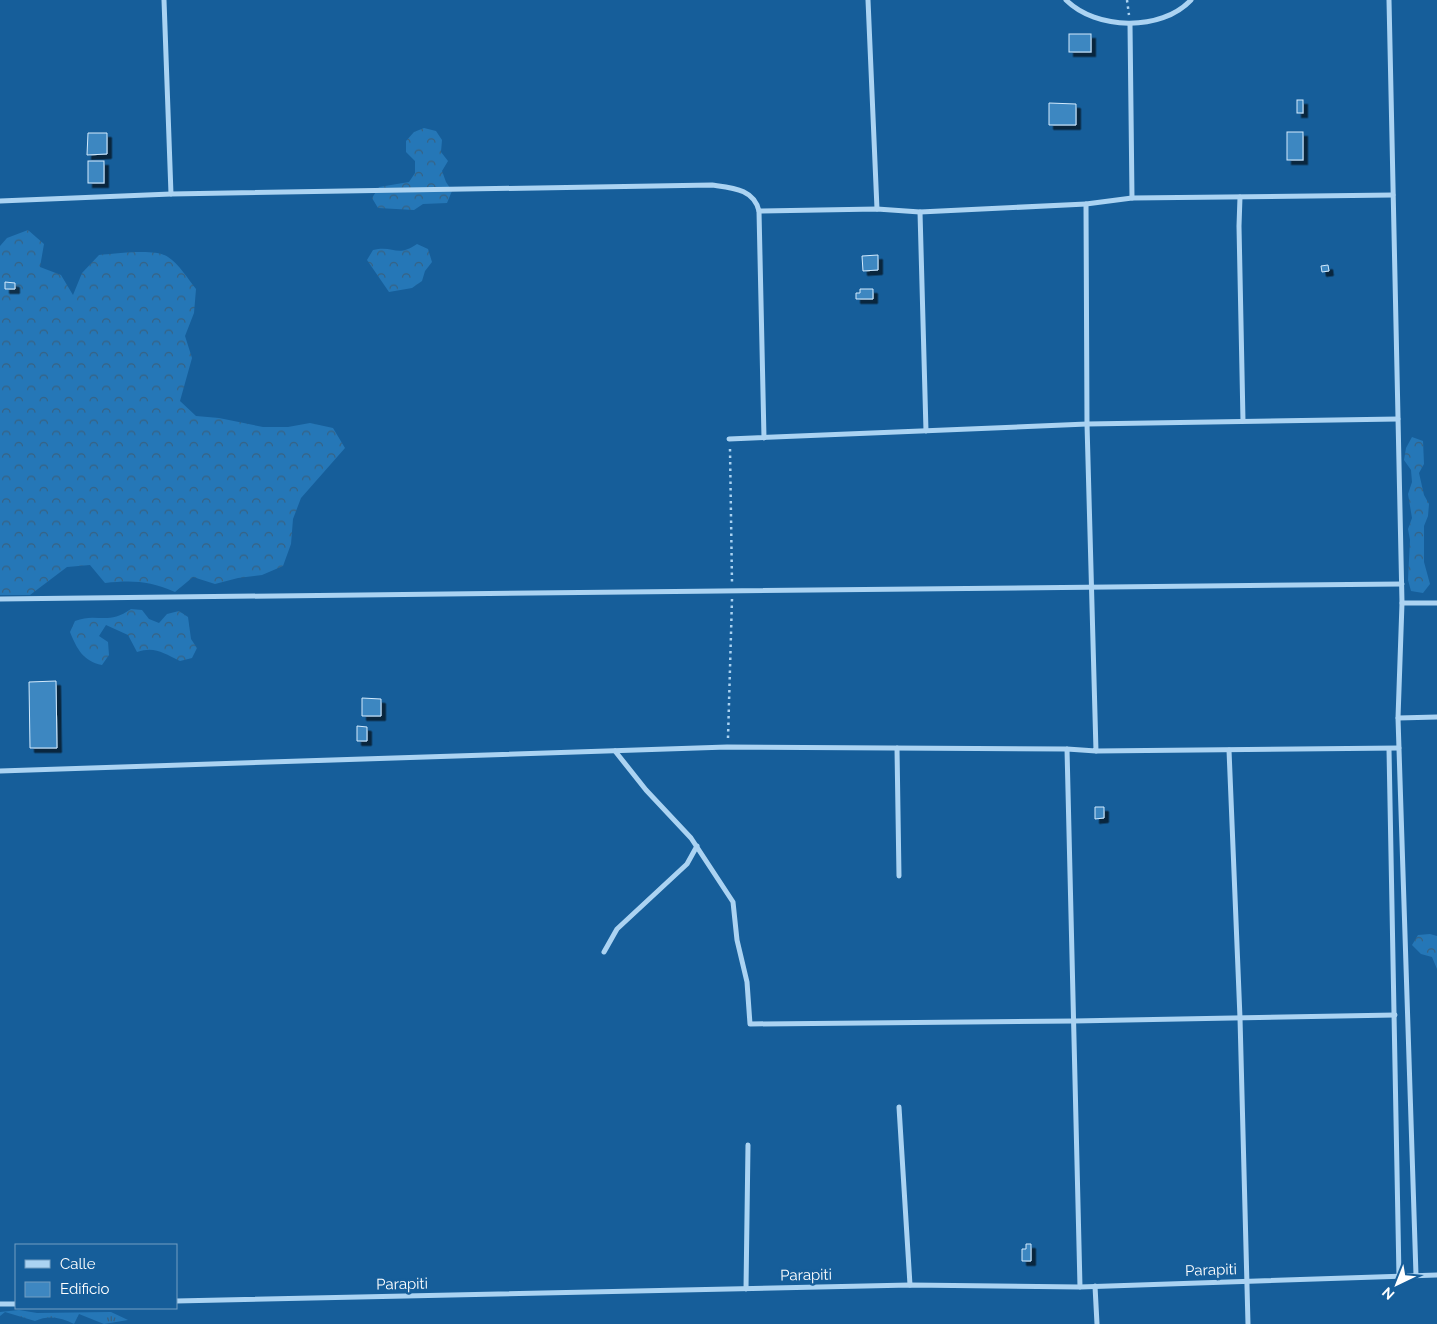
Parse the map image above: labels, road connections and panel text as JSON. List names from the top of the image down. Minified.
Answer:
{"streets":{"street":["Parapiti"]},"legend":["Calle","Edificio"],"north":"bottom left"}
